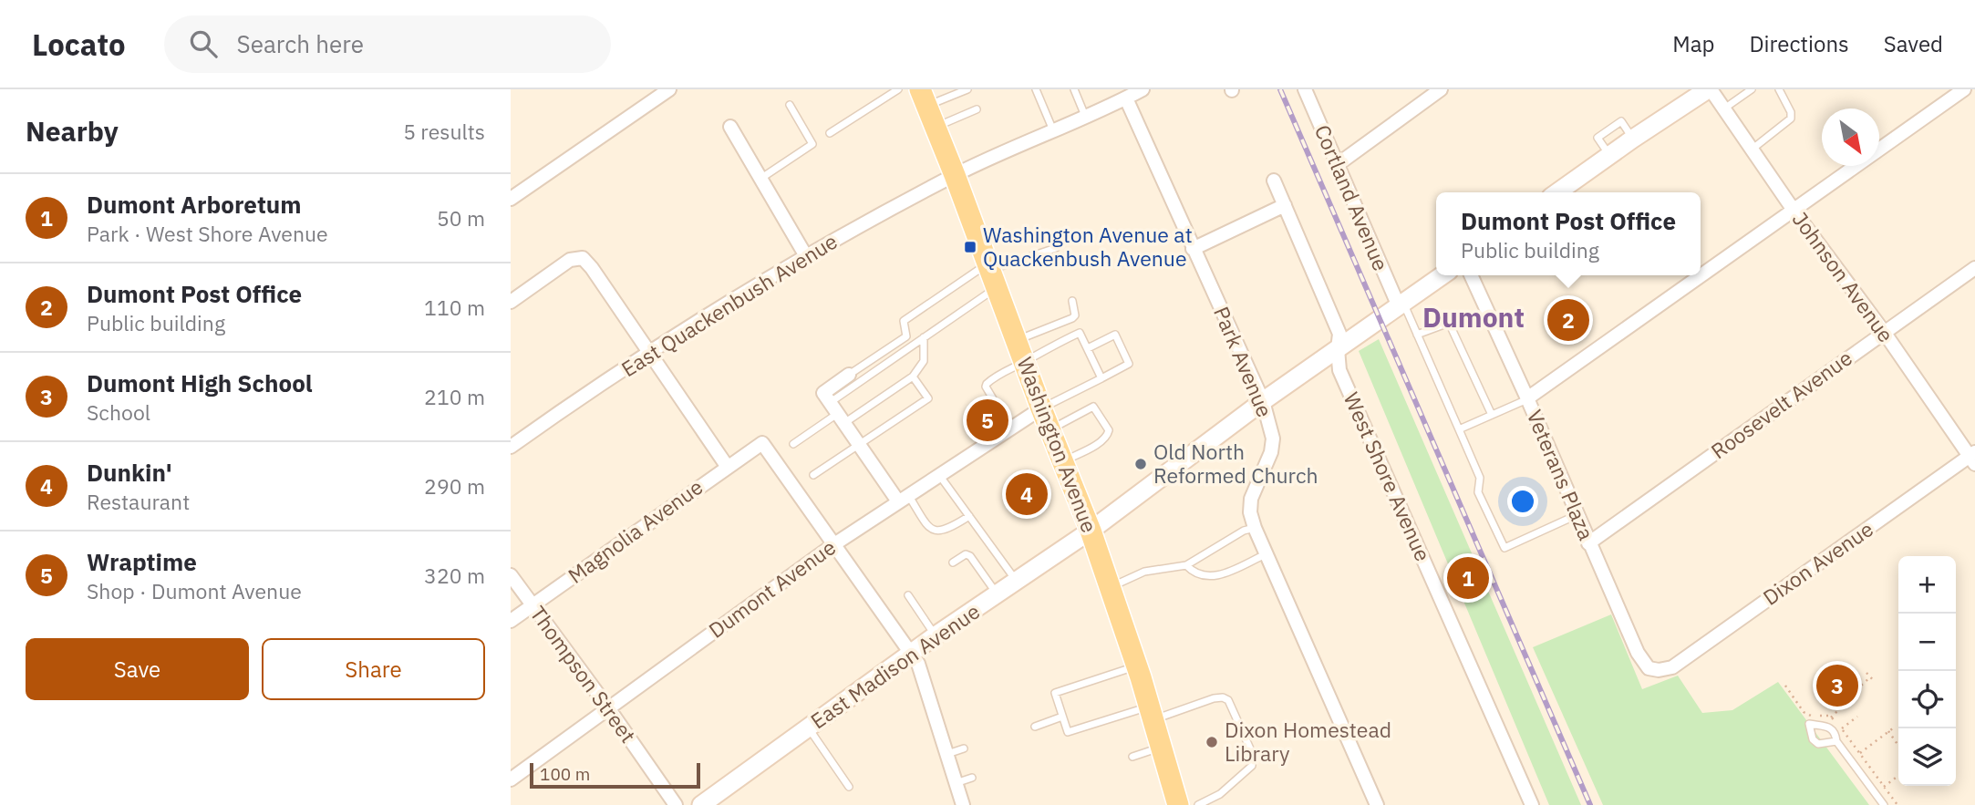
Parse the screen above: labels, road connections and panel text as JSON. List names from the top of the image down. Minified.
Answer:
{"streets":{"main road":["Washington Avenue","East Madison Avenue"],"street":["Cortland Avenue","Johnson Avenue","East Quackenbush Avenue","Park Avenue","Roosevelt Avenue","Veterans Plaza","West Shore Avenue","Magnolia Avenue","Dixon Avenue","Dumont Avenue","Thompson Street"]},"crossings":[["Cortland Avenue","East Madison Avenue"],["Johnson Avenue","Roosevelt Avenue"],["Johnson Avenue","Dixon Avenue"],["East Quackenbush Avenue","Park Avenue"],["East Quackenbush Avenue","Washington Avenue"],["Park Avenue","East Madison Avenue"],["Roosevelt Avenue","Veterans Plaza"],["Washington Avenue","Dumont Avenue"],["Washington Avenue","East Madison Avenue"],["Veterans Plaza","Dixon Avenue"],["West Shore Avenue","East Madison Avenue"],["Magnolia Avenue","Dumont Avenue"],["Magnolia Avenue","Thompson Street"],["Dumont Avenue","Thompson Street"]],"districts":["Dumont"],"places":{"transit":["Washington Avenue at Quackenbush Avenue"],"other":["Old North Reformed Church","Dixon Homestead Library"]},"scale_bar":"100 m","north":"bottom right","page":{"header":"Locato","search":"Search here","nav":["Map","Directions","Saved"],"heading":["Nearby","5 results"],"list":[{"mark":"1","name":"Dumont Arboretum","note":"Park · West Shore Avenue","value":"50 m"},{"mark":"2","name":"Dumont Post Office","note":"Public building","value":"110 m"},{"mark":"3","name":"Dumont High School","note":"School","value":"210 m"},{"mark":"4","name":"Dunkin'","note":"Restaurant","value":"290 m"},{"mark":"5","name":"Wraptime","note":"Shop · Dumont Avenue","value":"320 m"}],"popup":["Dumont Post Office","Public building"],"pins":["2","5","4","1","3"],"map_buttons":["+","−"],"buttons":["Save","Share"],"scale":"100 m"}}
